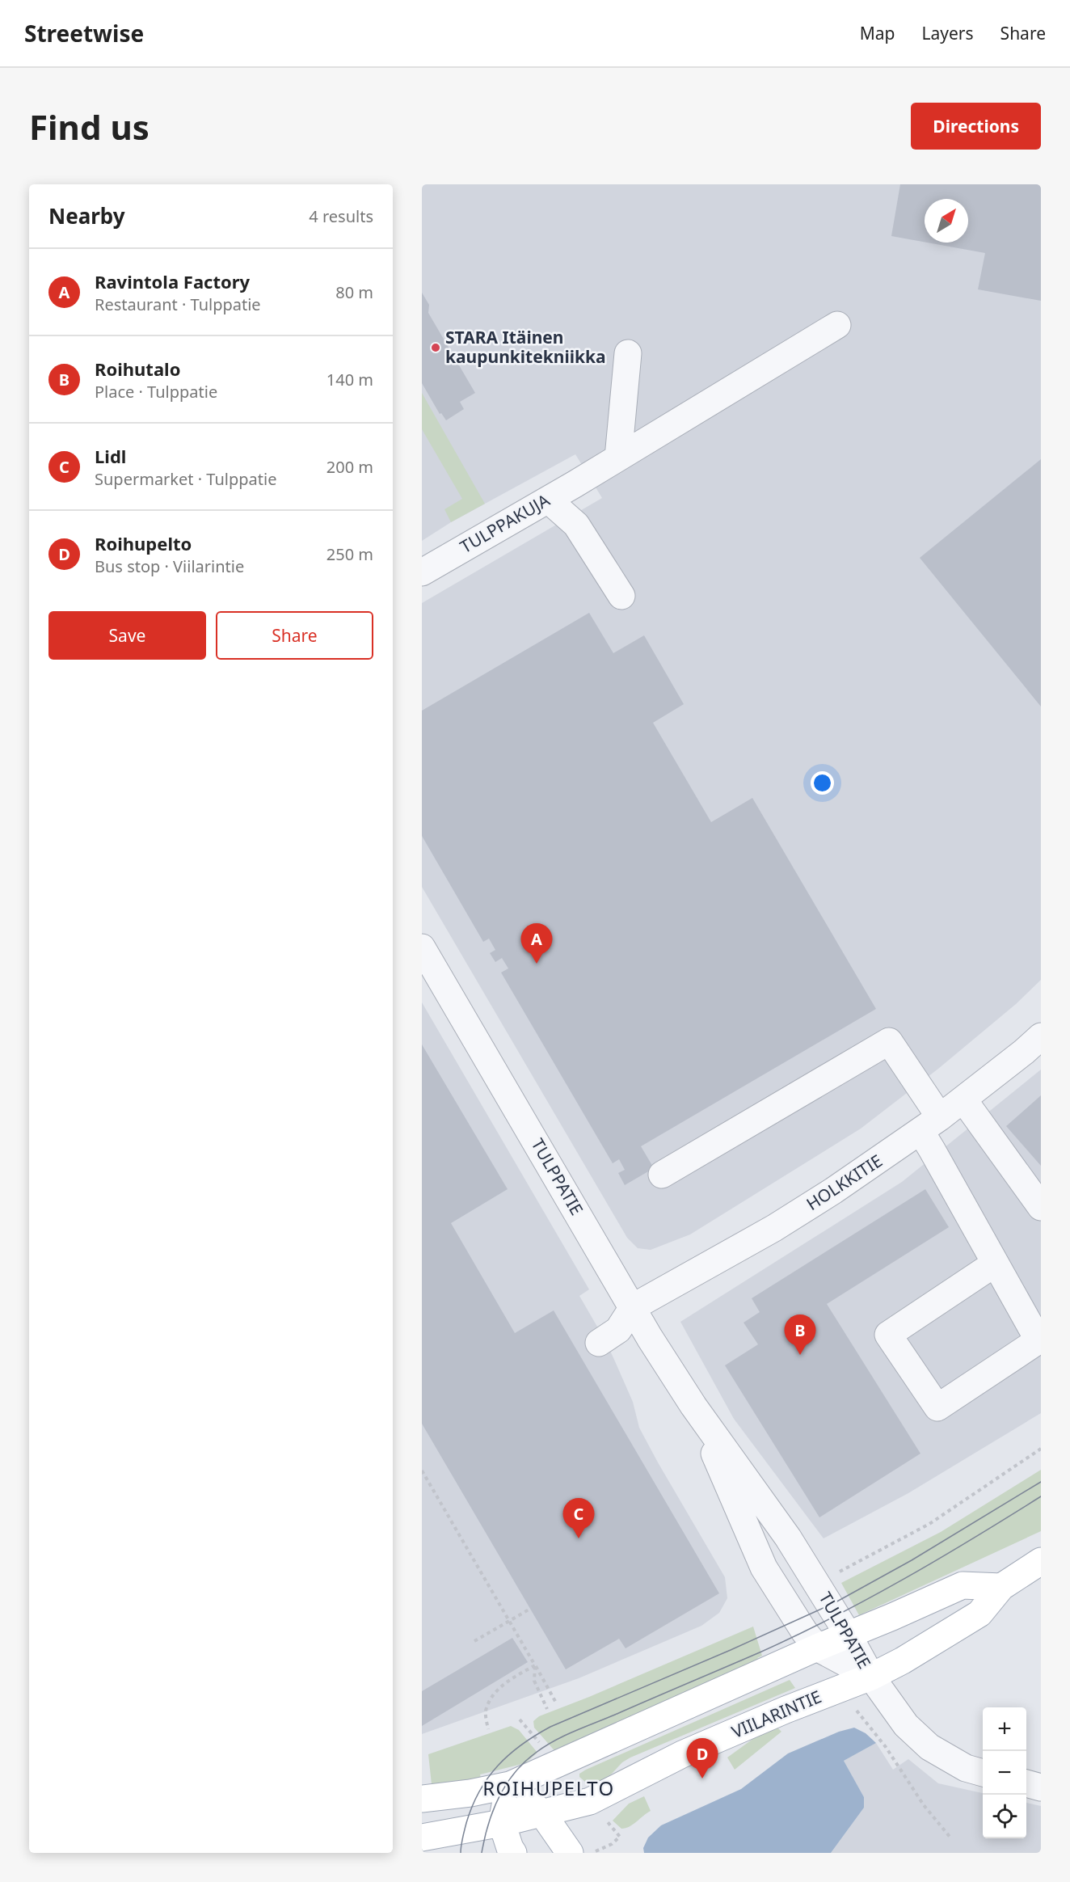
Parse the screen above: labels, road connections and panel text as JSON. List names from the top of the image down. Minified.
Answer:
{"streets":{"main road":["VIILARINTIE"],"street":["TULPPAKUJA","TULPPATIE","HOLKKITIE"]},"crossings":[["TULPPATIE","HOLKKITIE"],["TULPPATIE","VIILARINTIE"]],"districts":["ROIHUPELTO"],"places":["STARA Itäinen kaupunkitekniikka"],"north":"top right","page":{"header":"Streetwise","nav":["Map","Layers","Share"],"buttons":["Directions",["Save","Share"]],"title":"Find us","heading":["Nearby","4 results"],"list":[{"mark":"A","name":"Ravintola Factory","note":"Restaurant · Tulppatie","value":"80 m"},{"mark":"B","name":"Roihutalo","note":"Place · Tulppatie","value":"140 m"},{"mark":"C","name":"Lidl","note":"Supermarket · Tulppatie","value":"200 m"},{"mark":"D","name":"Roihupelto","note":"Bus stop · Viilarintie","value":"250 m"}],"pins":["A","B","C","D"],"map_buttons":["+","−"]}}
